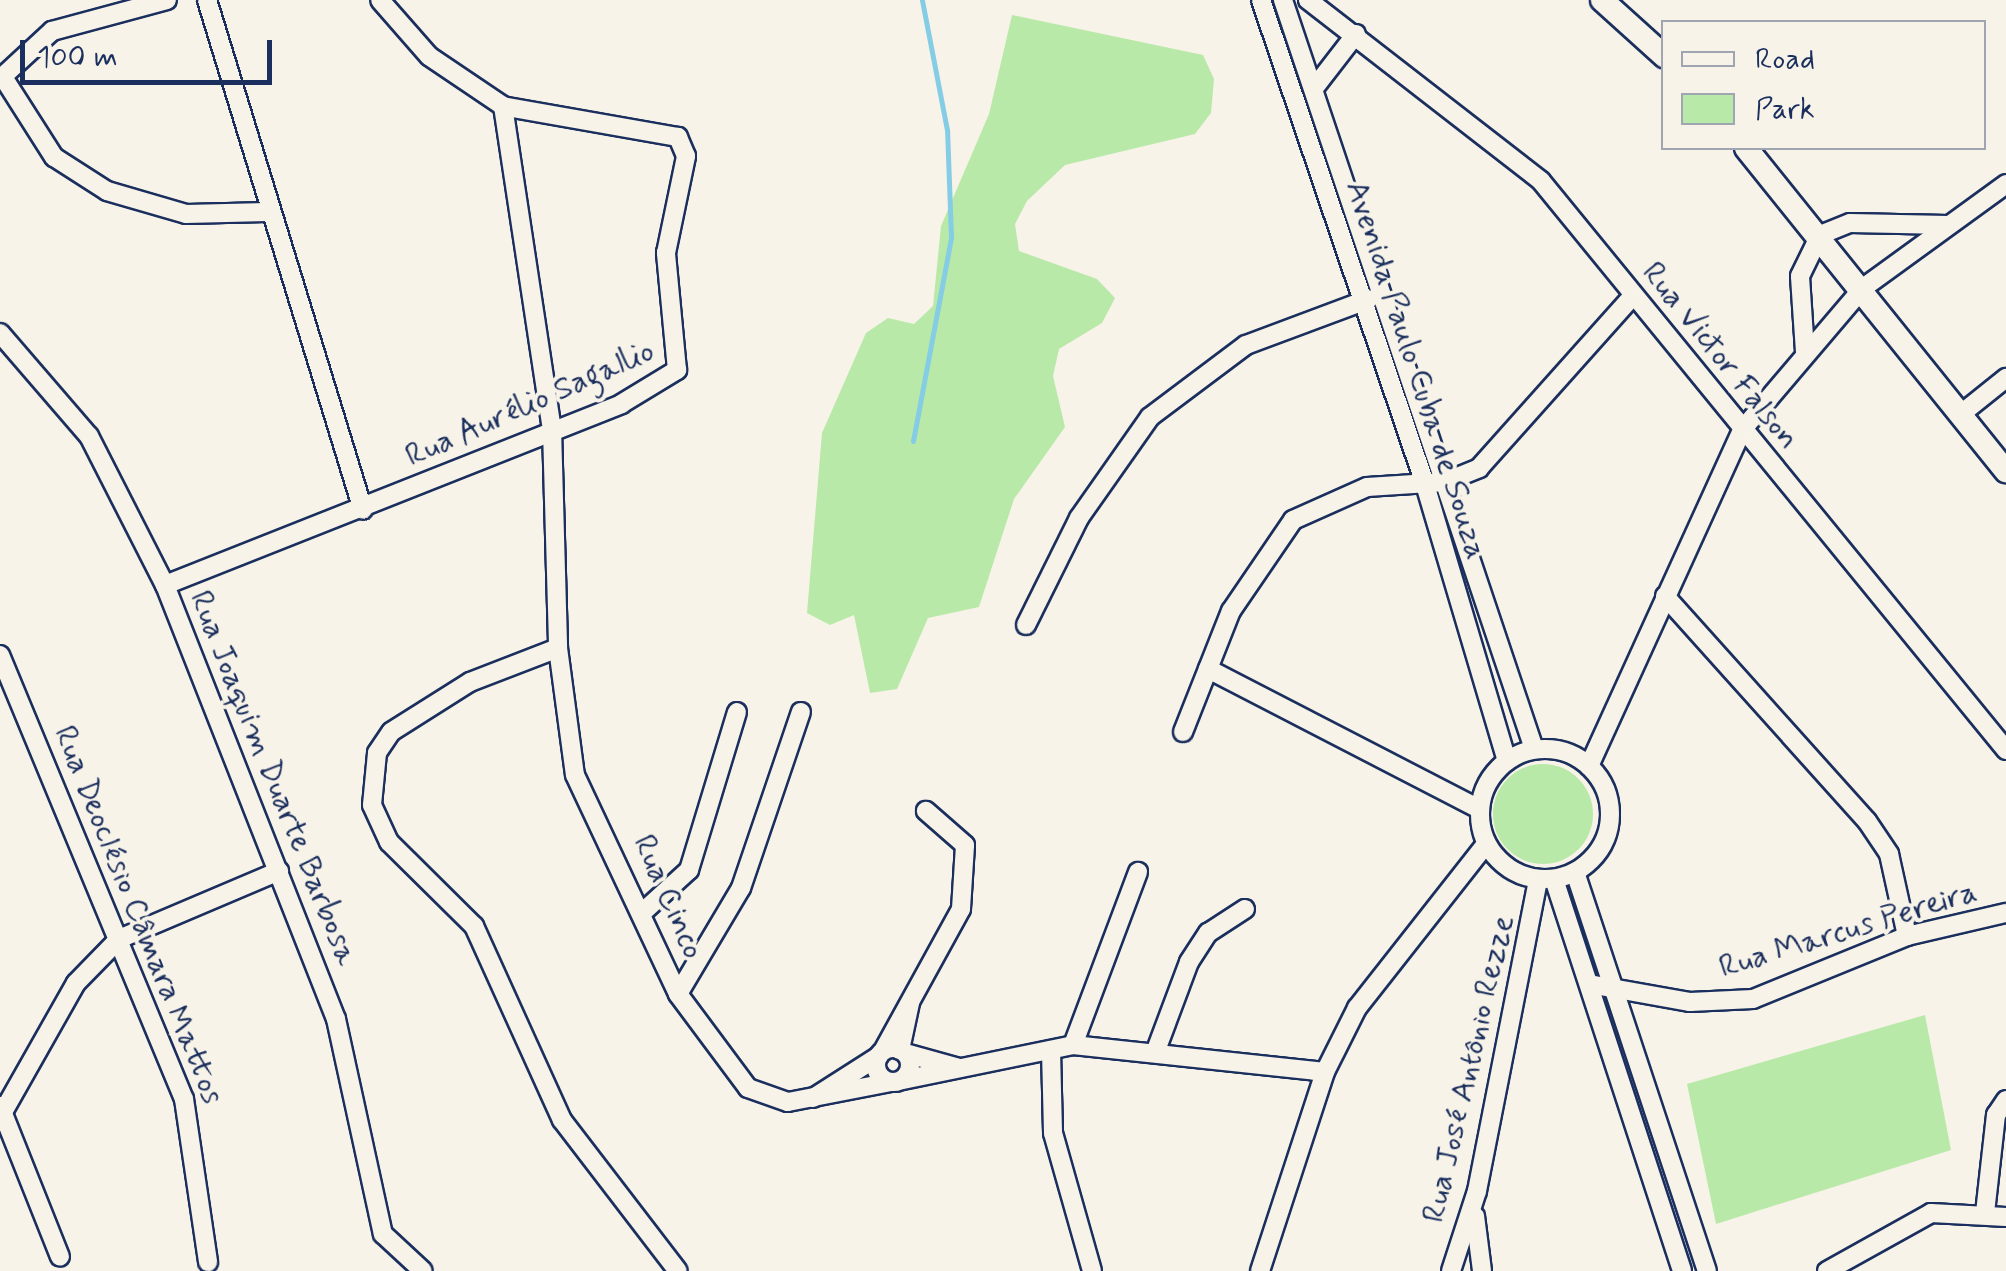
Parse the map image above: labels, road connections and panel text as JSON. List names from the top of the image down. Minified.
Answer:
{"streets":{"street":["Rua Victor Falson","Avenida Paulo Cuba de Souza","Rua Aurélio Sagallio","Rua Joaquim Duarte Barbosa","Rua Cinco","Rua Deoclésio Câmara Mattos","Rua Marcus Pereira","Rua José Antônio Rezze"]},"crossings":[["Avenida Paulo Cuba de Souza","Rua José Antônio Rezze"],["Rua Aurélio Sagallio","Rua Joaquim Duarte Barbosa"],["Rua Aurélio Sagallio","Rua Cinco"]],"legend":["Road","Park"],"scale_bar":"100 m"}
